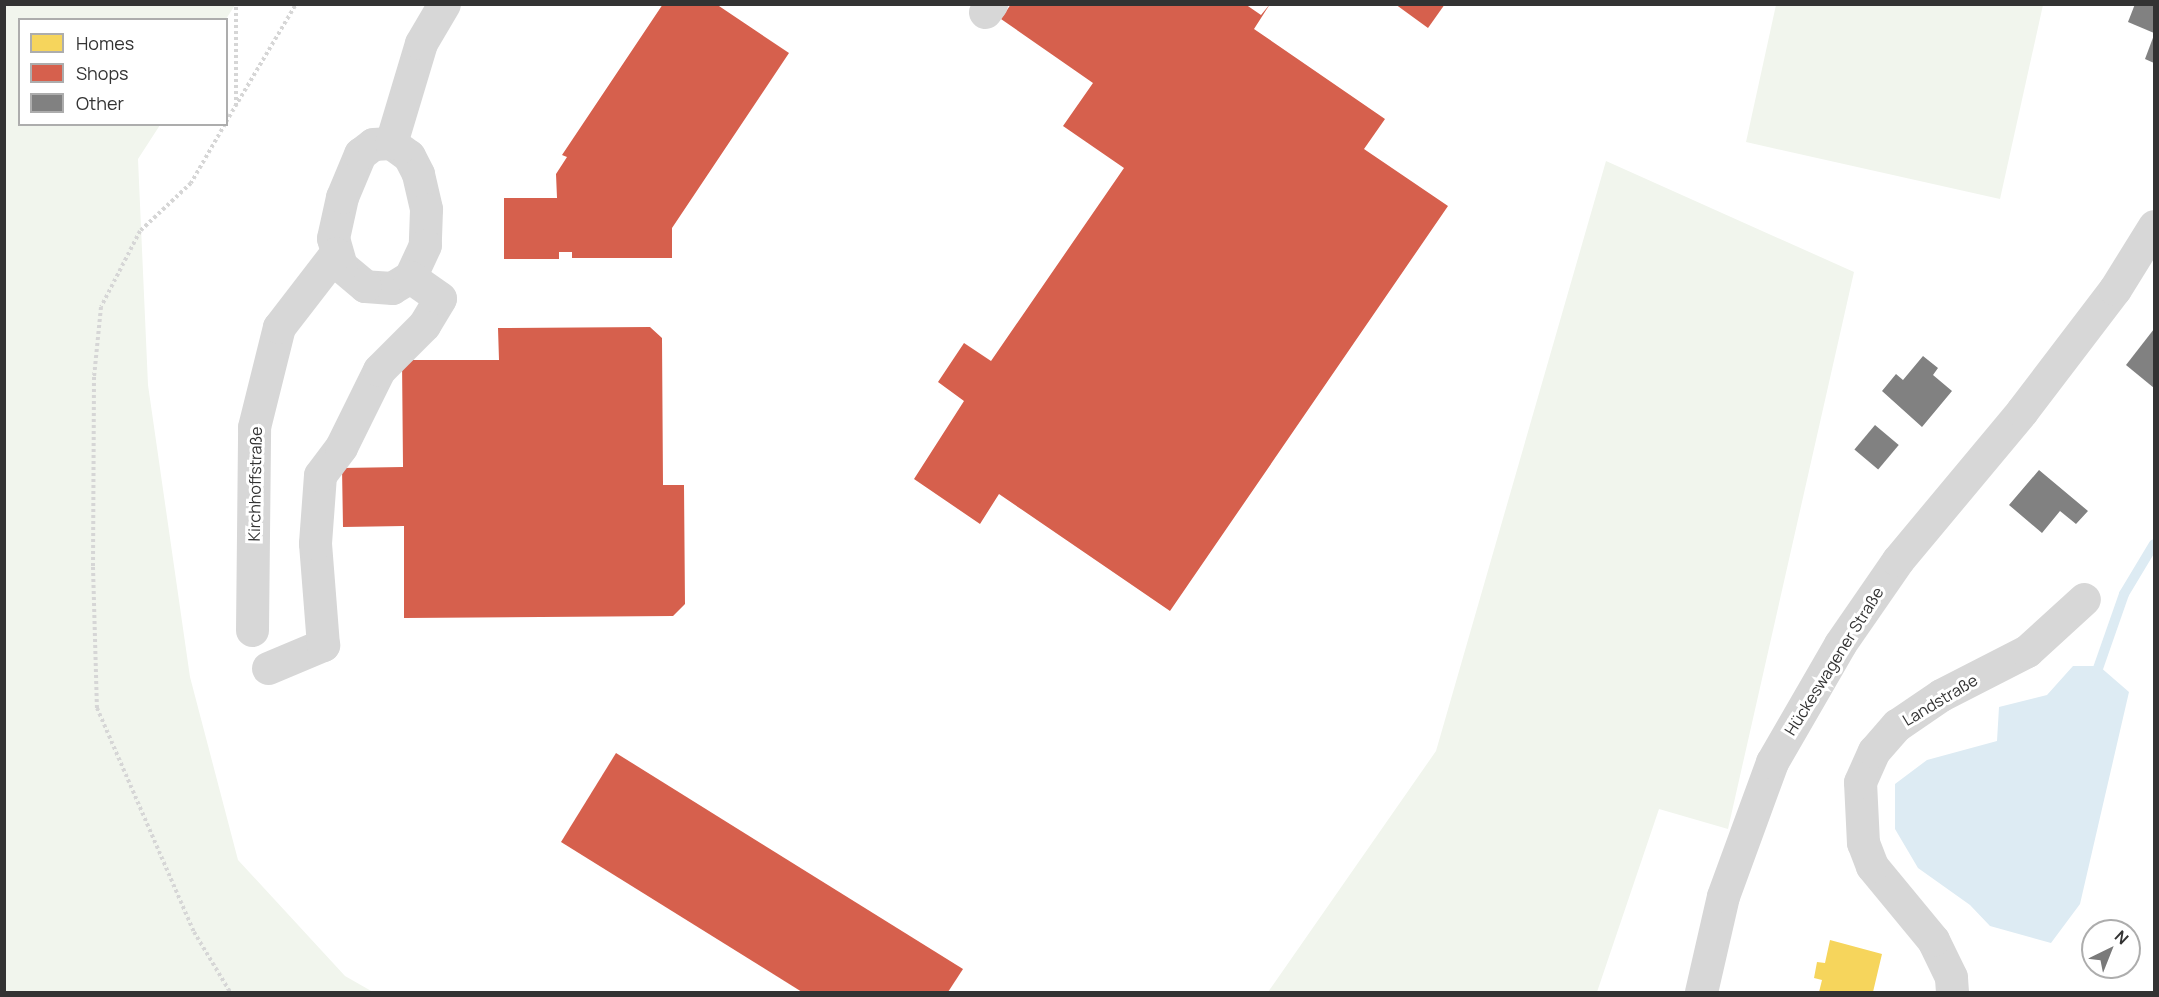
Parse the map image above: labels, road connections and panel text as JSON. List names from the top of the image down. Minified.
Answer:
{"streets":{"street":["Kirchhoffstraße","Hückeswagener Straße","Landstraße"]},"legend":["Homes","Shops","Other"],"north":"top right"}
